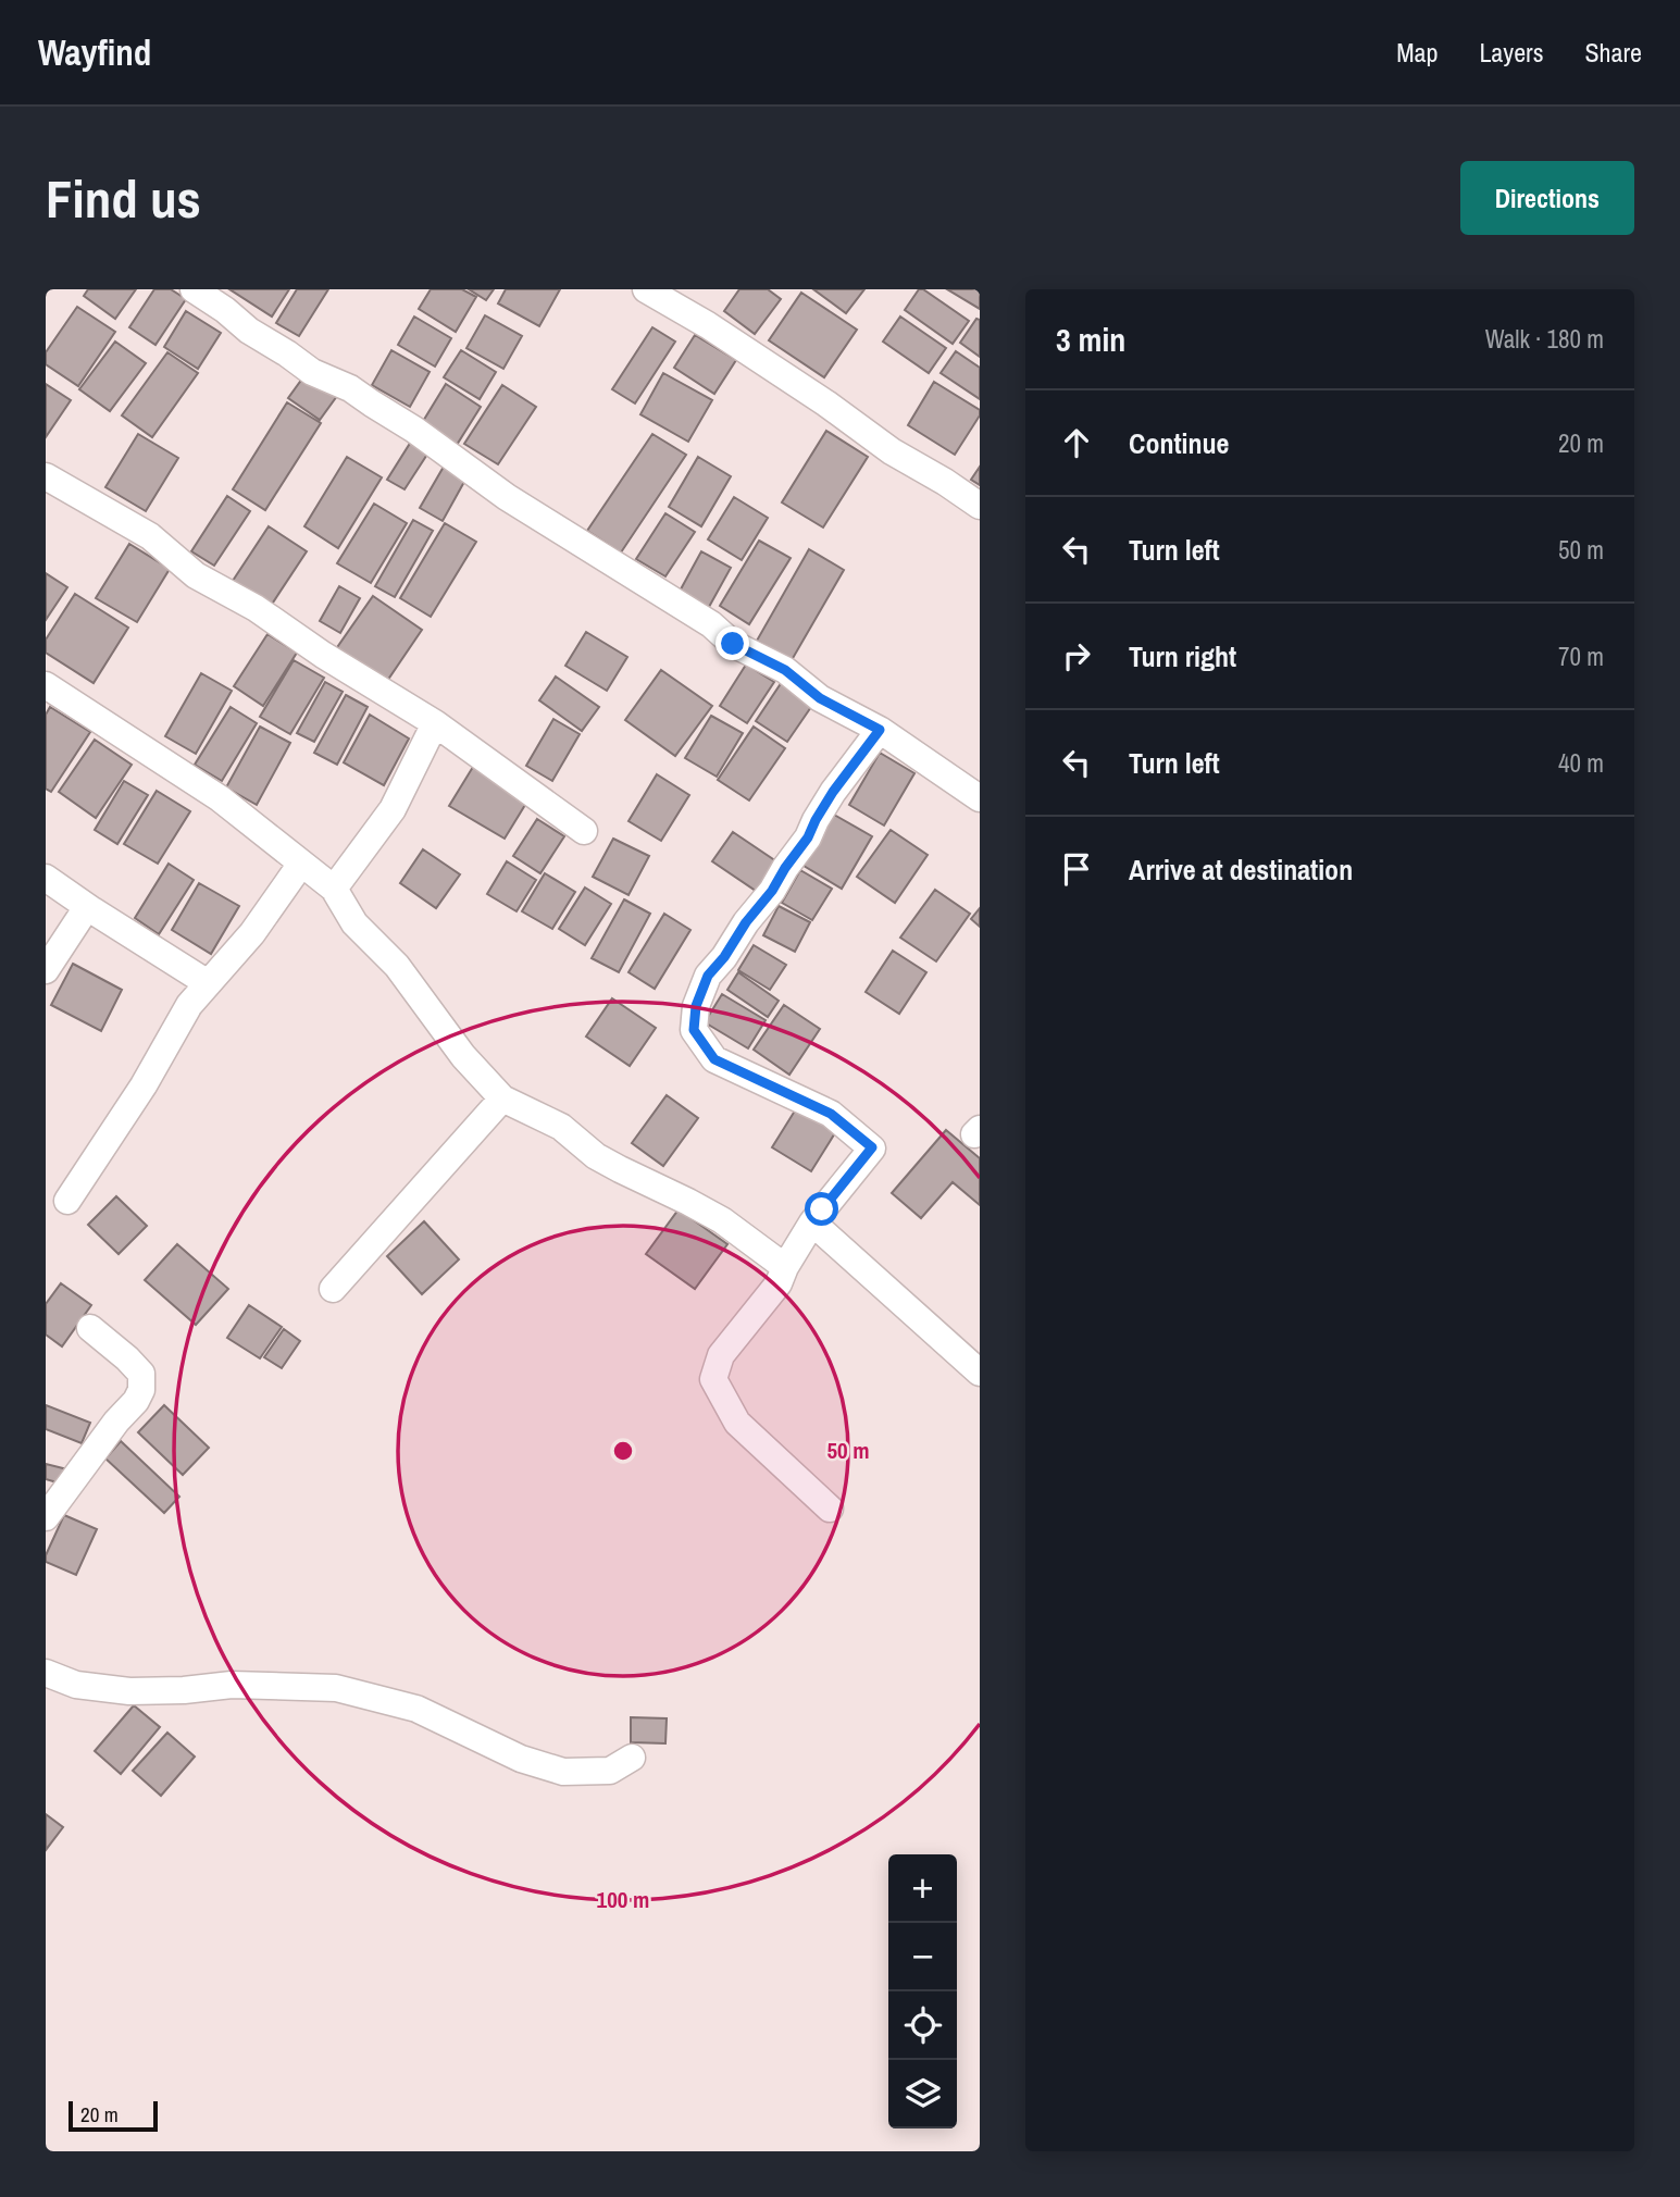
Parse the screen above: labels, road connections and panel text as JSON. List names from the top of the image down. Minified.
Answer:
{"scale_bar":"20 m","page":{"header":"Wayfind","nav":["Map","Layers","Share"],"buttons":"Directions","title":"Find us","heading":["3 min","Walk · 180 m"],"list":[["Continue","20 m"],["Turn left","50 m"],["Turn right","70 m"],["Turn left","40 m"],"Arrive at destination"],"map_buttons":["+","−"],"scale":"20 m"},"rings":["50 m","100 m"]}
